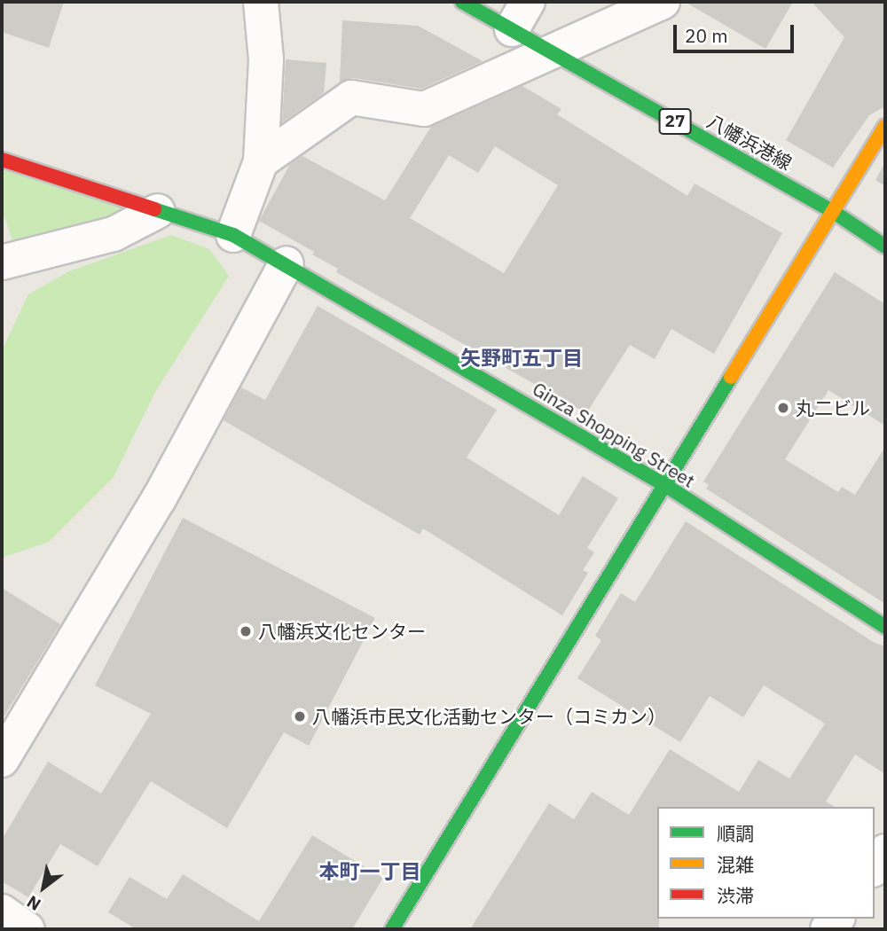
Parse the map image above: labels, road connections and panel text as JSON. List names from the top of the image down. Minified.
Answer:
{"streets":{"street":["27","八幡浜港線","Ginza Shopping Street"]},"districts":["矢野町五丁目","本町一丁目"],"places":["丸二ビル","八幡浜文化センター","八幡浜市民文化活動センター（コミカン）"],"legend":["順調","混雑","渋滞"],"scale_bar":"20 m","north":"bottom left"}
